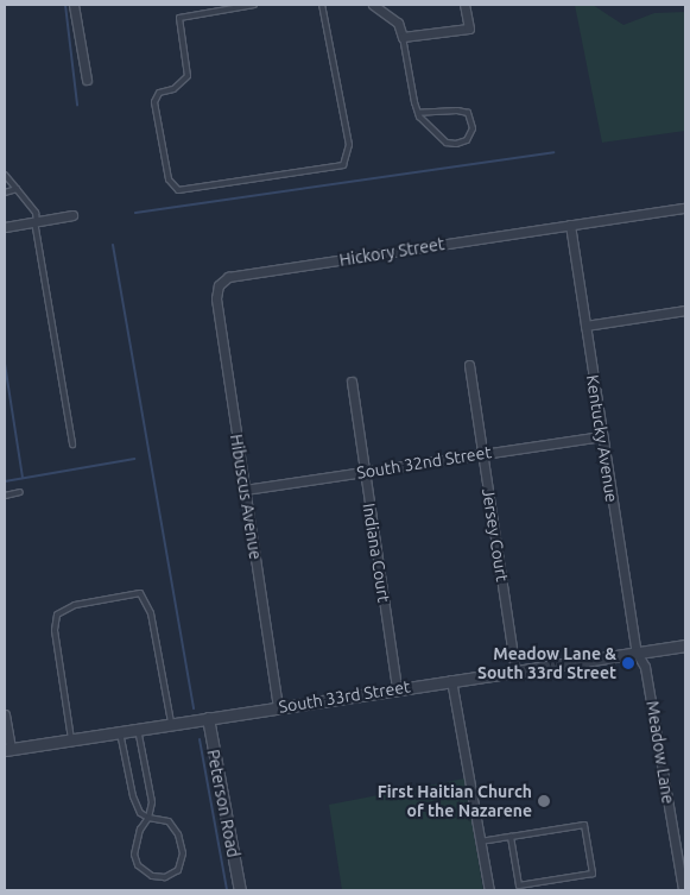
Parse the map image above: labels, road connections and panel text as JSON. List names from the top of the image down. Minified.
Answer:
{"streets":{"street":["Hickory Street","Kentucky Avenue","South 32nd Street","Hibuscus Avenue","Jersey Court","Indiana Court","South 33rd Street","Meadow Lane","Peterson Road"]},"crossings":[["Hickory Street","Kentucky Avenue"],["Hickory Street","Hibuscus Avenue"],["Kentucky Avenue","South 32nd Street"],["Kentucky Avenue","South 33rd Street"],["Kentucky Avenue","Meadow Lane"],["South 32nd Street","Hibuscus Avenue"],["South 32nd Street","Jersey Court"],["South 32nd Street","Indiana Court"],["Hibuscus Avenue","South 33rd Street"],["Jersey Court","South 33rd Street"],["Indiana Court","South 33rd Street"],["South 33rd Street","Meadow Lane"],["South 33rd Street","Peterson Road"]],"places":["Meadow Lane & South 33rd Street","First Haitian Church of the Nazarene"]}
